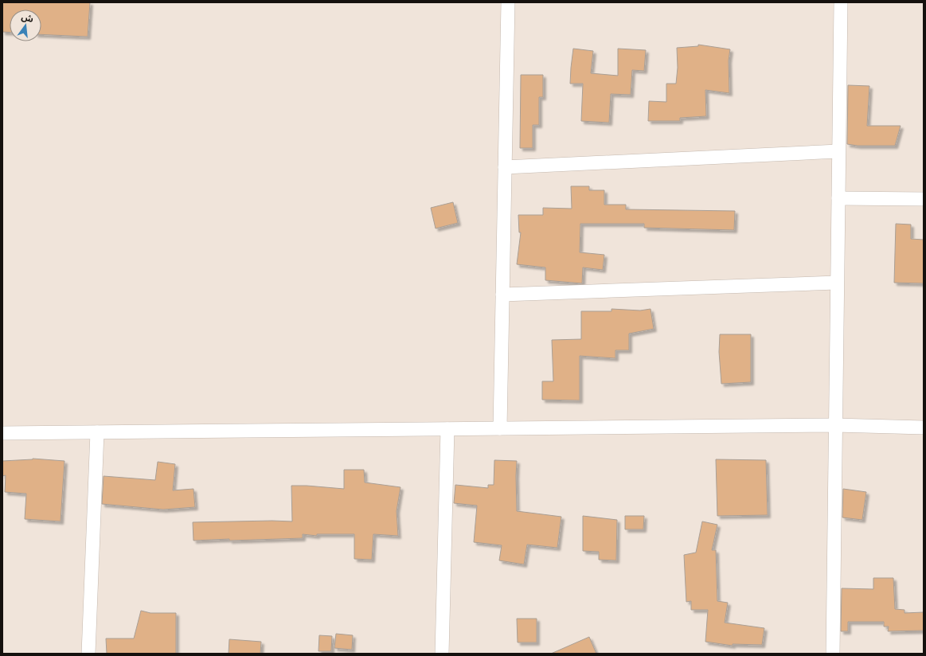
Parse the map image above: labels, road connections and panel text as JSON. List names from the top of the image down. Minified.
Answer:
{"north":"top"}
